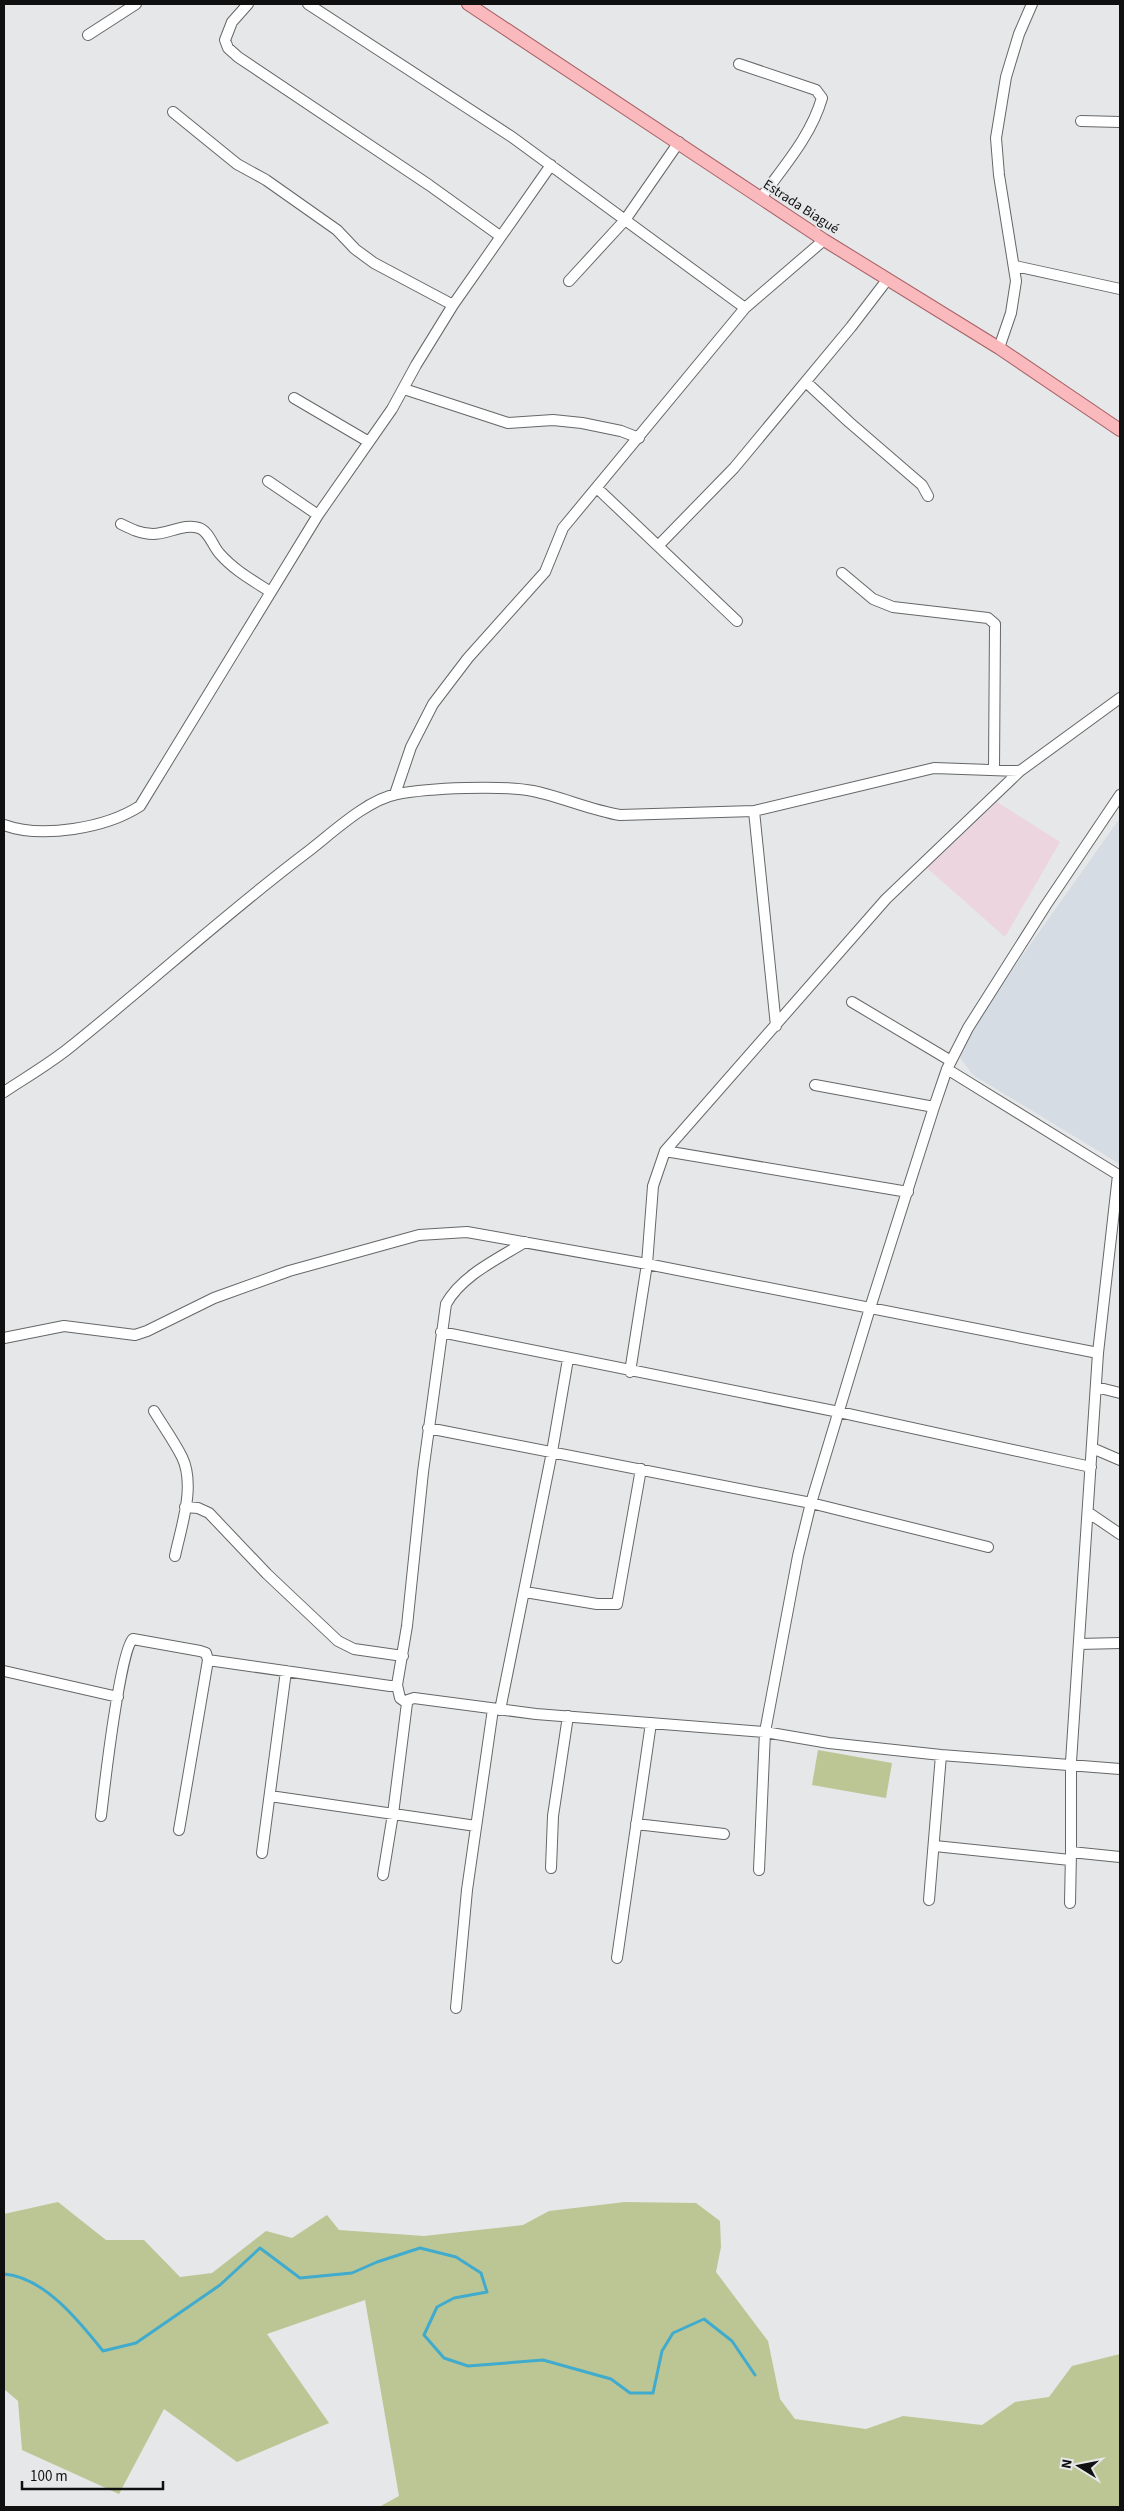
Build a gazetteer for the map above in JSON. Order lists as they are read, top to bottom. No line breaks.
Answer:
{"streets":{"main road":["Estrada Biagué"]},"scale_bar":"100 m","north":"left"}
